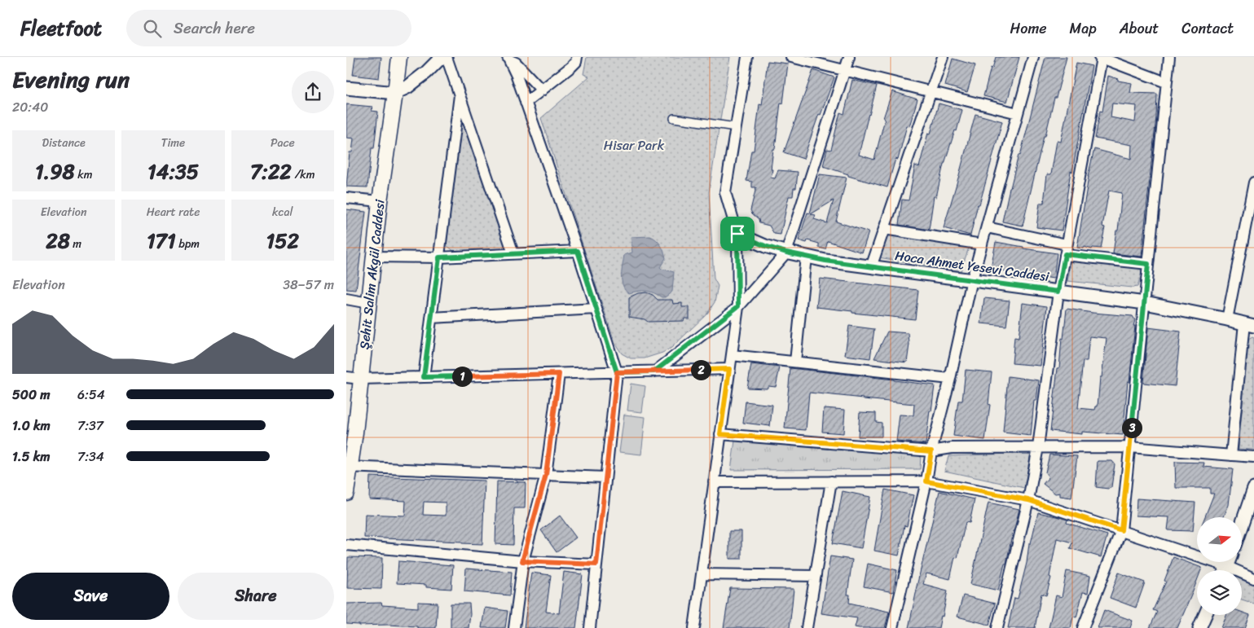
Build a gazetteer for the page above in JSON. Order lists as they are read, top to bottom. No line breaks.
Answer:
{"streets":{"main road":["Şehit Salim Akgül Caddesi"],"street":["Hoca Ahmet Yesevi Caddesi"]},"parks":["Hisar Park"],"north":"right","page":{"header":"Fleetfoot","search":"Search here","nav":["Home","Map","About","Contact"],"heading":["Evening run","20:40"],"stats":[["Distance","1.98 km"],["Time","14:35"],["Pace","7:22 /km"],["Elevation","28 m"],["Heart rate","171 bpm"],["kcal","152"]],"chart":["Elevation","38–57 m"],"pins":["2","1","3"],"list":[{"name":"500 m","note":"6:54"},{"name":"1.0 km","note":"7:37"},{"name":"1.5 km","note":"7:34"}],"buttons":["Save","Share"]}}
